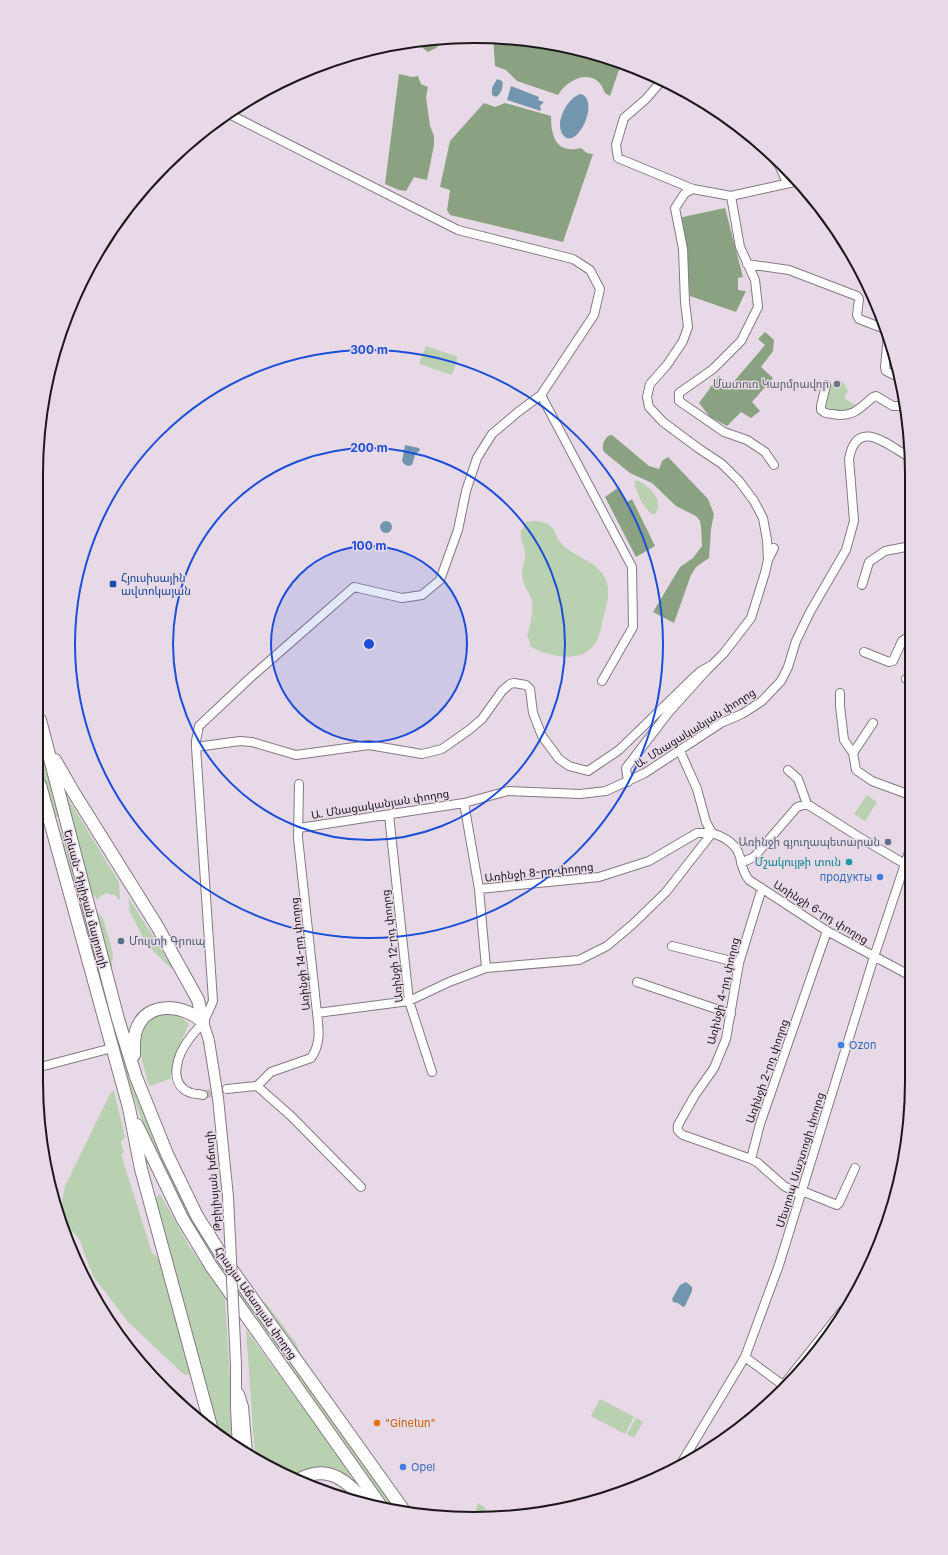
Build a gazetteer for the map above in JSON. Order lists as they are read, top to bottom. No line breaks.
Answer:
{"streets":{"highway":["Երևան-Դիլիջան մայրուղի","Հրաչյա Աճառյան փողոց"],"main road":["Թբիլիսյան խճուղի"],"street":["Ա. Մնացականյան փողոց","Առինջի 8-րդ փողոց","Առինջի 6-րդ փողոց","Առինջի 12-րդ փողոց","Առինջի 14-րդ փողոց","Առինջի 4-րդ փողոց","Առինջի 2-րդ փողոց","Մեսրոպ Մաշտոցի փողոց"]},"crossings":[["Ա. Մնացականյան փողոց","Առինջի 12-րդ փողոց"],["Ա. Մնացականյան փողոց","Առինջի 14-րդ փողոց"],["Առինջի 8-րդ փողոց","Առինջի 6-րդ փողոց"],["Երևան-Դիլիջան մայրուղի","Հրաչյա Աճառյան փողոց"],["Առինջի 6-րդ փողոց","Առինջի 4-րդ փողոց"],["Առինջի 6-րդ փողոց","Առինջի 2-րդ փողոց"],["Առինջի 6-րդ փողոց","Մեսրոպ Մաշտոցի փողոց"],["Առինջի 4-րդ փողոց","Առինջի 2-րդ փողոց"]],"places":{"other":["Մատուռ Կարմրավոր","Առինջի գյուղապետարան","Մշակույթի տուն","продукты","Մուլտի Գրուպ","Ozon","\"Ginetun\"","Opel"],"transit":["Հյուսիսային ավտոկայան"]},"rings":["300 m","200 m","100 m"]}
